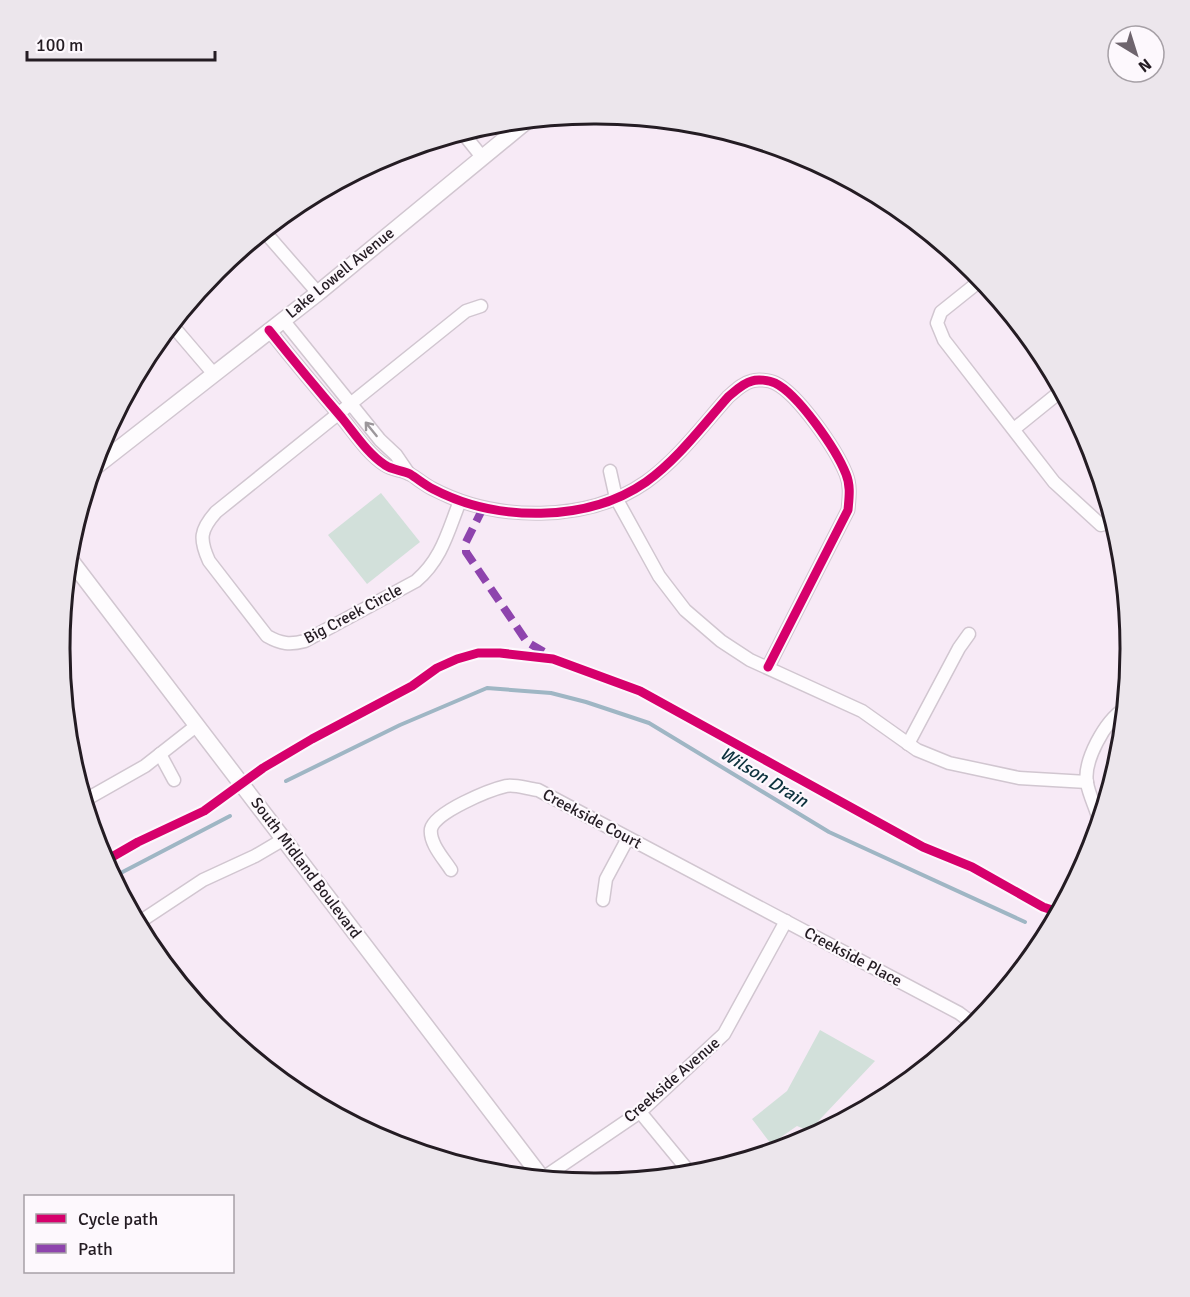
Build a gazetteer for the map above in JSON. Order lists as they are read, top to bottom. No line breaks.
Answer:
{"streets":{"main road":["Lake Lowell Avenue","South Midland Boulevard"],"street":["Big Creek Circle","Creekside Court","Creekside Place","Creekside Avenue"]},"crossings":[["Creekside Court","Creekside Place"],["Creekside Place","Creekside Avenue"]],"water":["Wilson Drain"],"legend":["Cycle path","Path"],"scale_bar":"100 m","north":"bottom right"}
